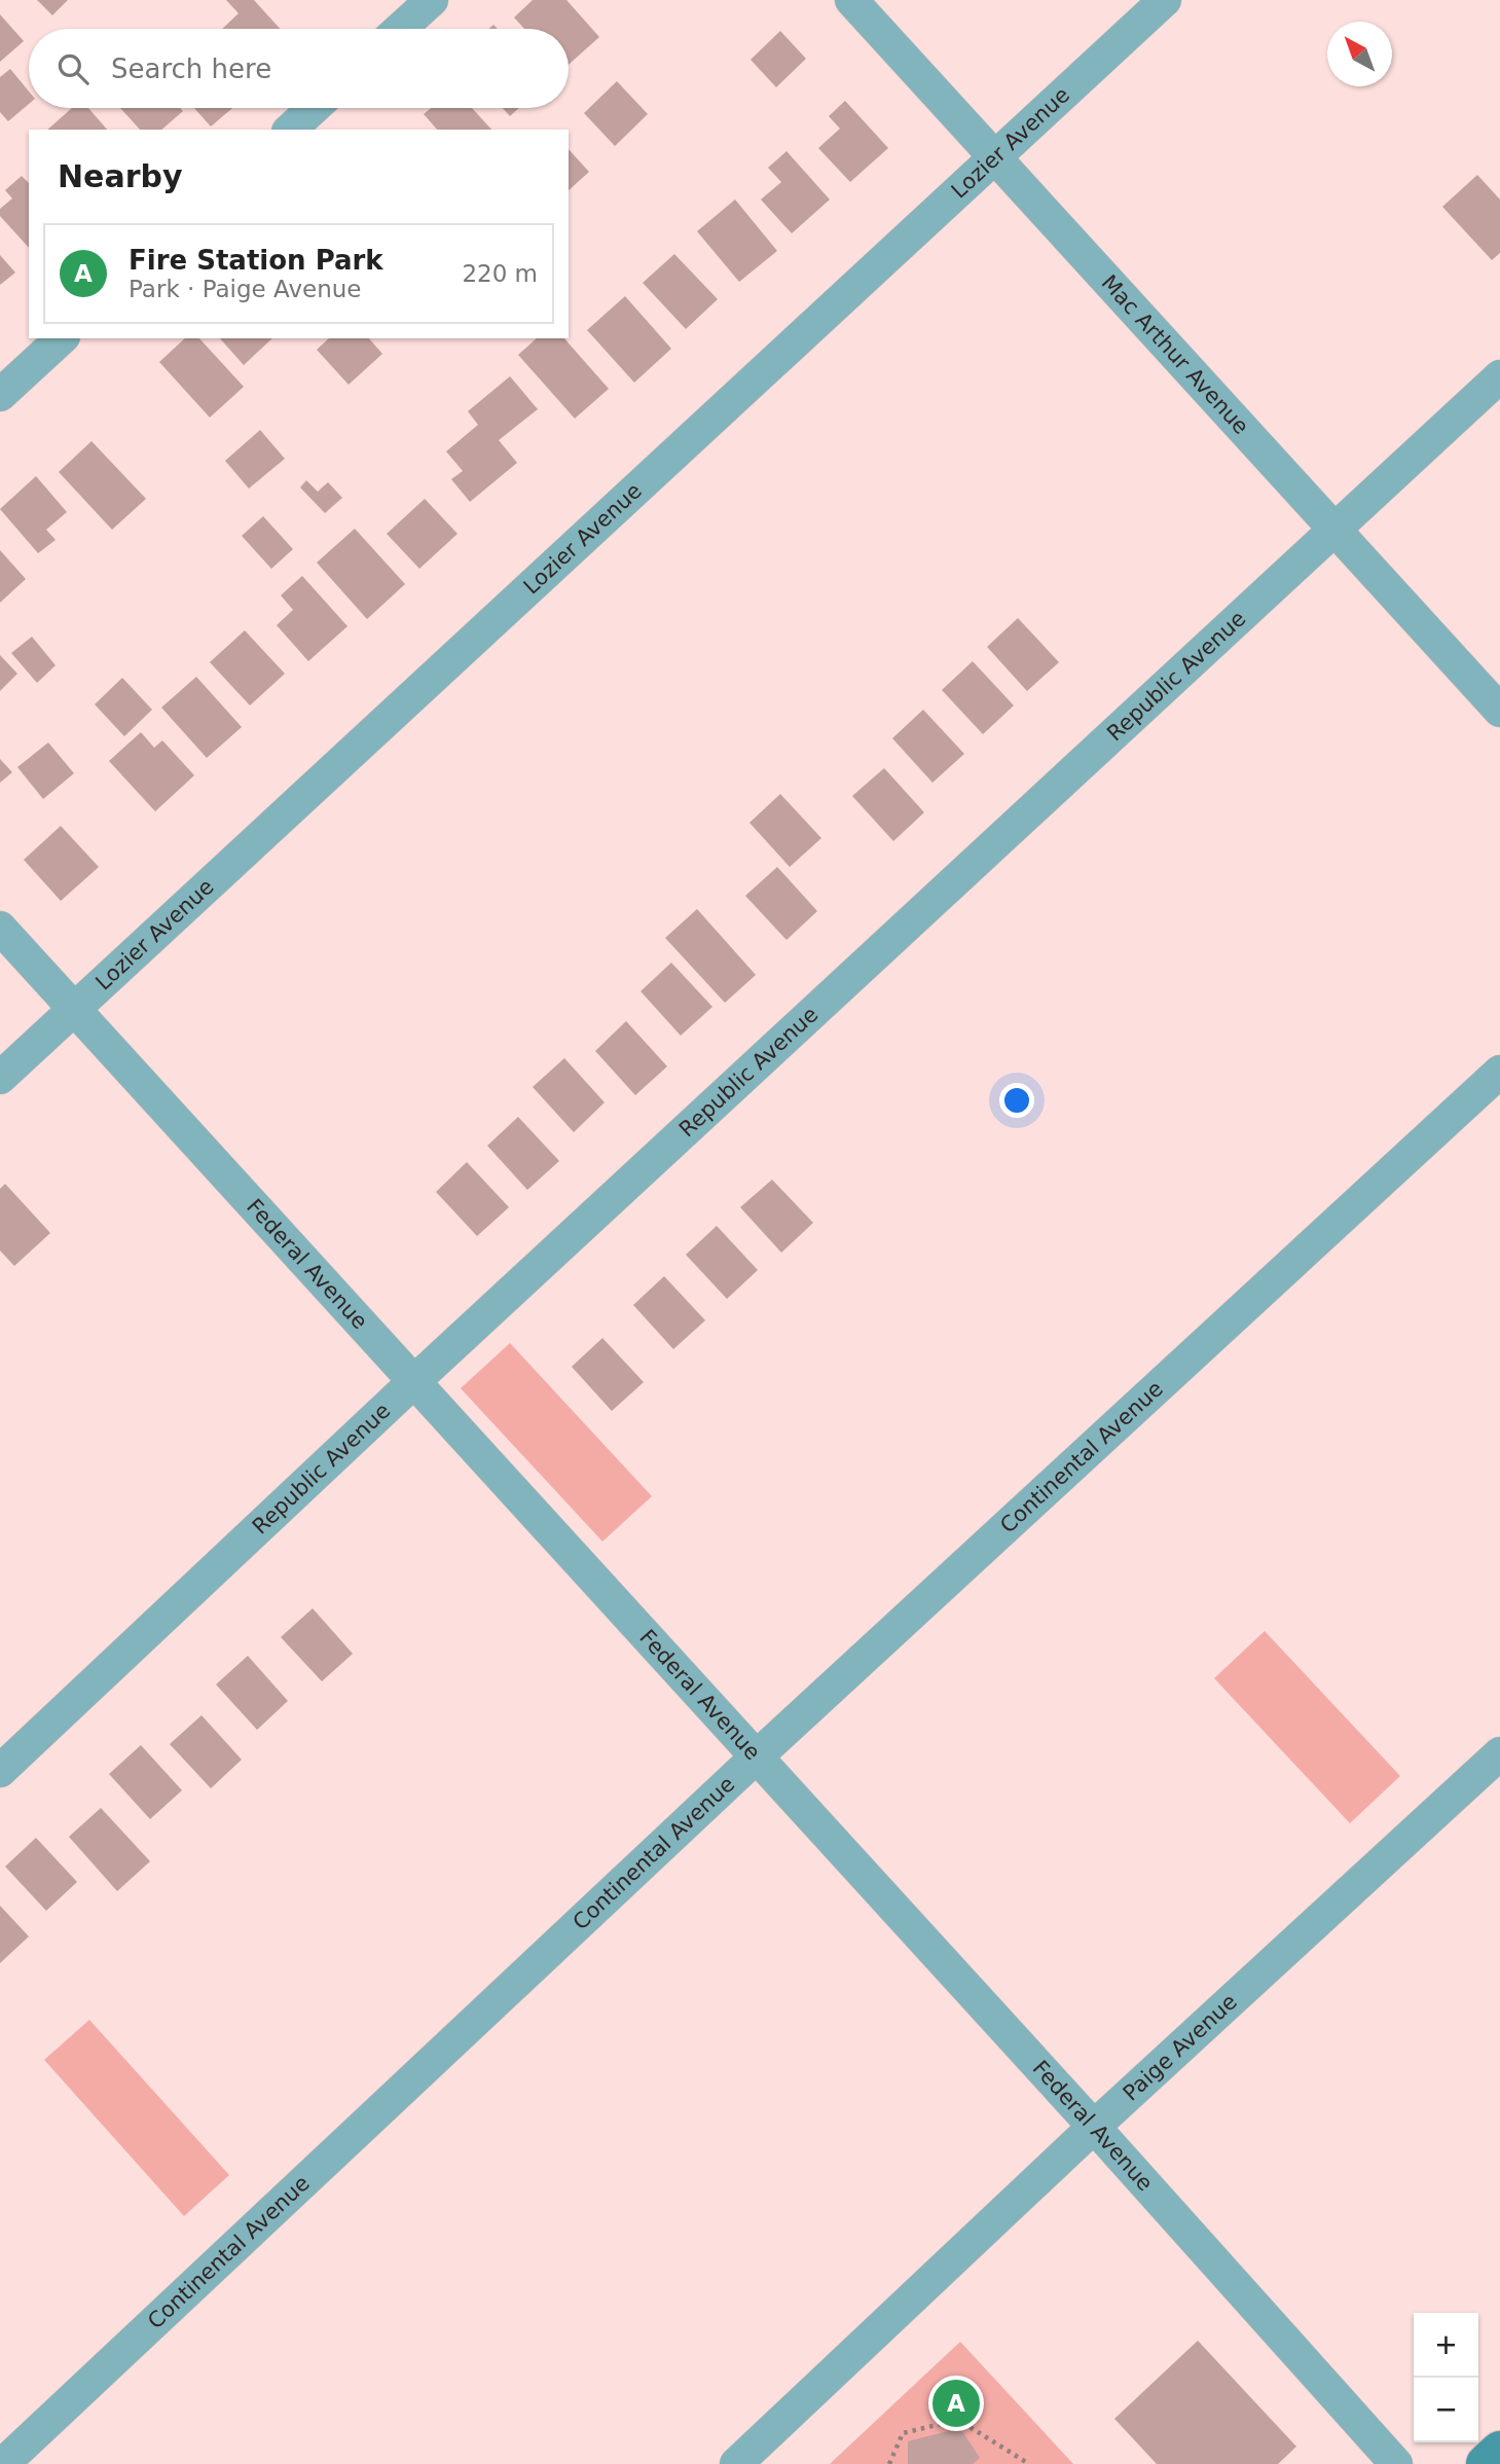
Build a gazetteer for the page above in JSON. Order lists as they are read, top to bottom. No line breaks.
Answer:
{"streets":{"street":["Lozier Avenue","Mac Arthur Avenue","Republic Avenue","Federal Avenue","Continental Avenue","Paige Avenue"]},"crossings":[["Lozier Avenue","Mac Arthur Avenue"],["Lozier Avenue","Federal Avenue"],["Mac Arthur Avenue","Republic Avenue"],["Republic Avenue","Federal Avenue"],["Federal Avenue","Continental Avenue"],["Federal Avenue","Paige Avenue"]],"north":"top left","page":{"search":"Search here","heading":"Nearby","list":[{"mark":"A","name":"Fire Station Park","note":"Park · Paige Avenue","value":"220 m"}],"map_buttons":["+","−"],"pins":"A"}}
